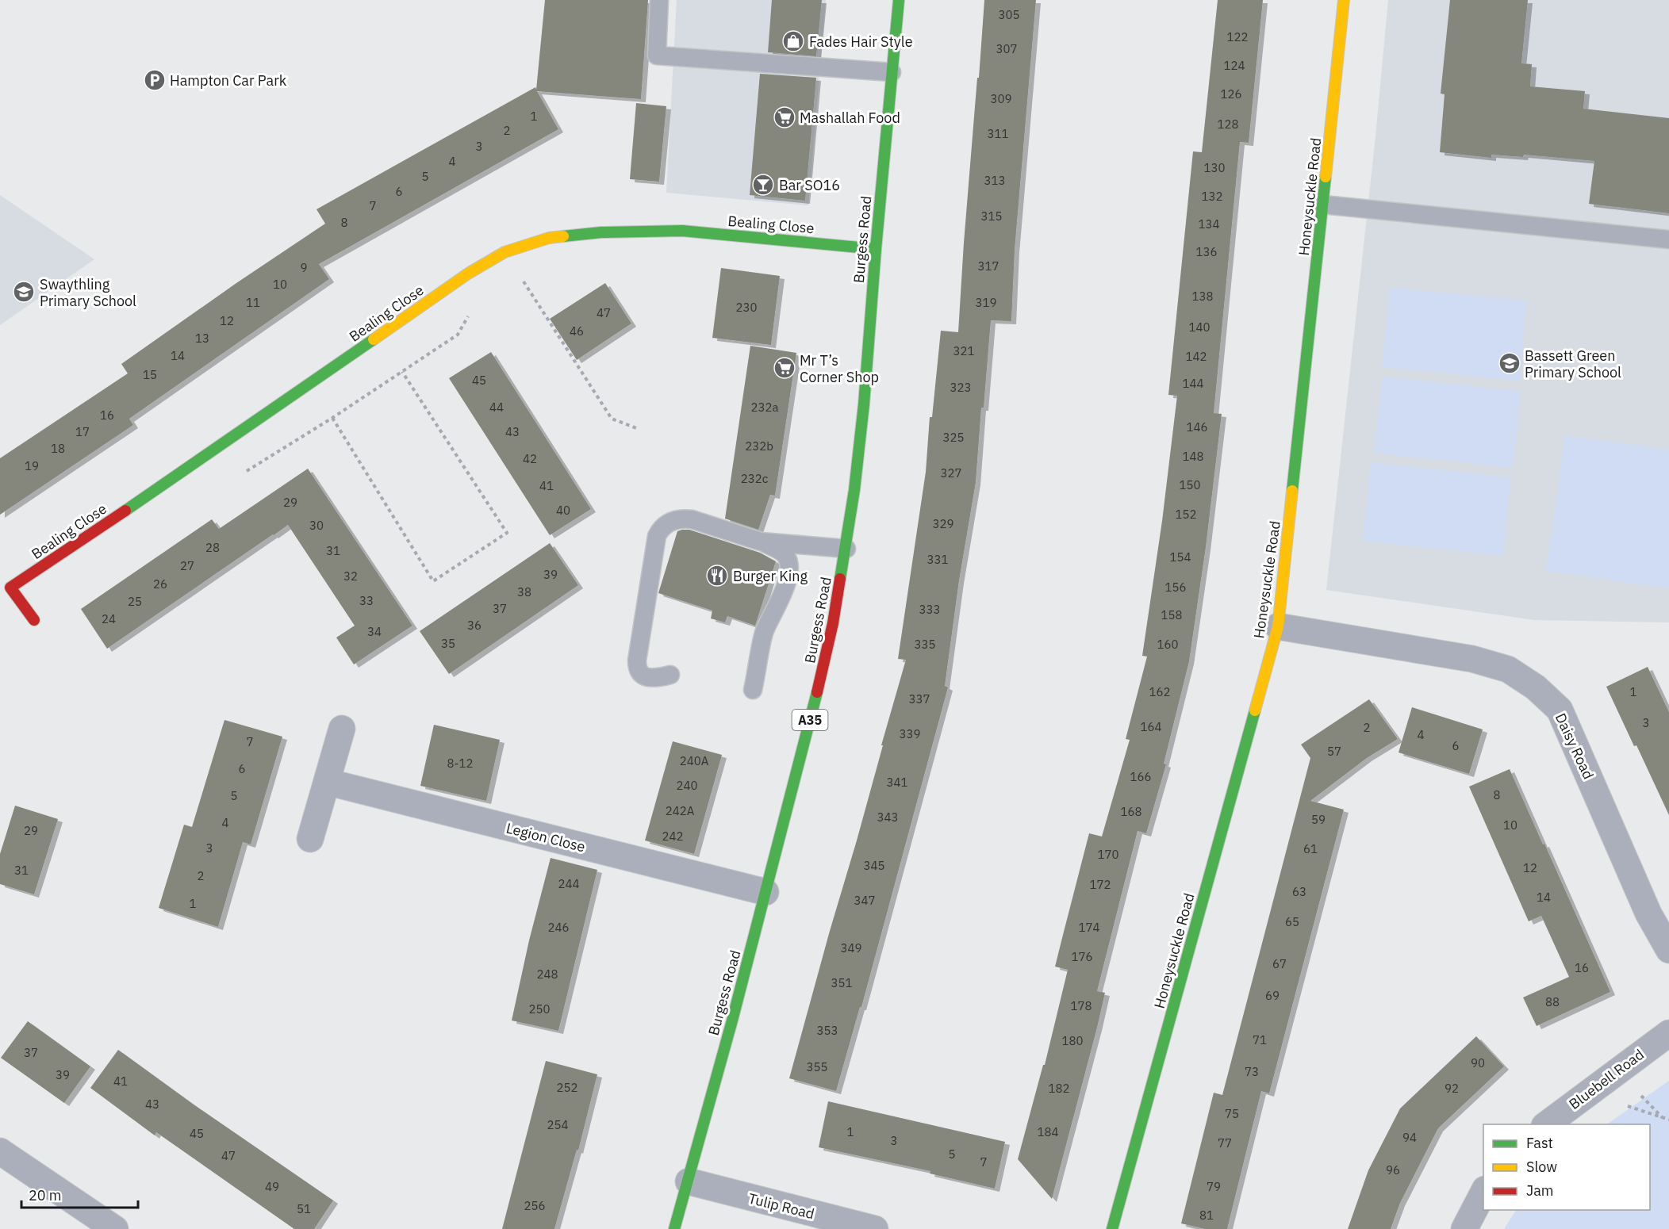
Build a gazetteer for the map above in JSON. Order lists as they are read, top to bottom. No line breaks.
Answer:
{"streets":{"street":["Honeysuckle Road","Bealing Close","Burgess Road","A35","Daisy Road","Legion Close","Bluebell Road","Tulip Road"]},"crossings":[["Honeysuckle Road","Daisy Road"],["Bealing Close","Burgess Road"],["Burgess Road","Legion Close"],["Burgess Road","Tulip Road"]],"places":{"shop":["Fades Hair Style"],"parking":["Hampton Car Park"],"supermarket":["Mashallah Food","Mr T’s Corner Shop"],"bar":["Bar SO16"],"school or university":["Swaythling Primary School","Bassett Green Primary School"],"restaurant":["Burger King"]},"house_numbers":["305","122","307","124","126","309","1","128","2","311","3","4","130","5","313","6","132","7","315","8","134","136","317","9","10","138","11","319","230","47","12","140","46","13","321","14","142","15","45","144","323","44","232a","16","146","17","43","325","232b","18","148","42","19","327","232c","150","41","29","40","152","329","30","28","31","154","331","27","39","32","26","156","38","33","25","37","333","158","24","36","34","35","335","160","162","1","337","3","164","2","339","4","7","6","57","240A","8-12","6","166","341","240","8","5","242A","168","343","59","4","10","29","242","3","61","170","345","12","31","2","244","172","63","14","347","1","65","246","174","349","176","67","16","248","351","69","88","178","250","353","71","180","37","90","355","73","39","41","252","182","92","43","75","254","1","184","45","94","3","77","5","47","7","96","49","79","256","51","81"],"legend":["Fast","Slow","Jam"],"scale_bar":"20 m"}
